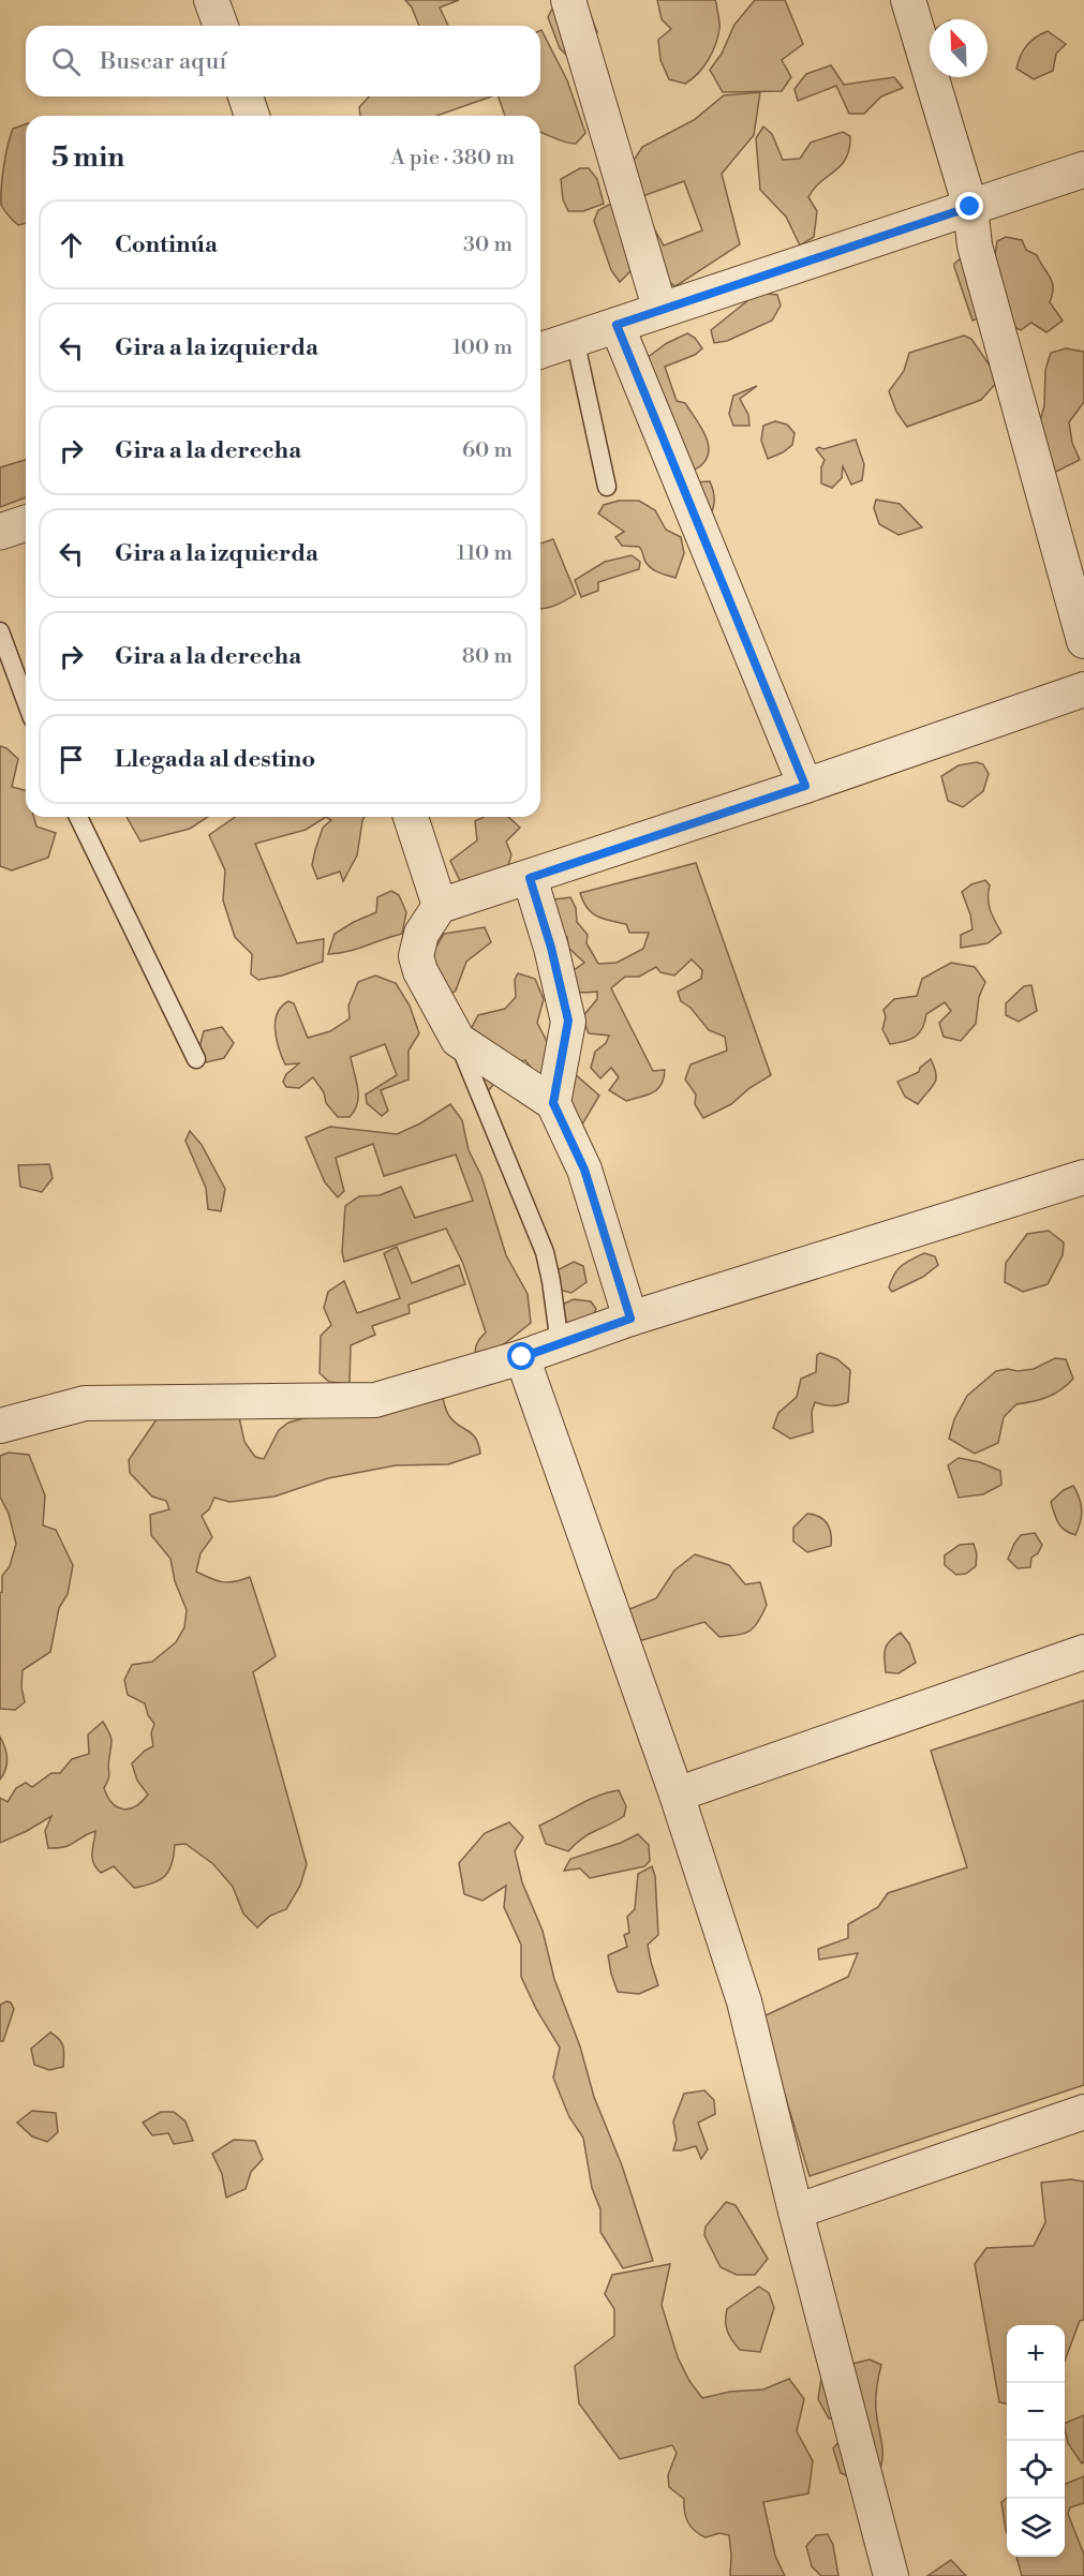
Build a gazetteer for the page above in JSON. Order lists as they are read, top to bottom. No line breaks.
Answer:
{"north":"top left","page":{"search":"Buscar aquí","heading":["5 min","A pie · 380 m"],"list":[["Continúa","30 m"],["Gira a la izquierda","100 m"],["Gira a la derecha","60 m"],["Gira a la izquierda","110 m"],["Gira a la derecha","80 m"],"Llegada al destino"],"map_buttons":["+","−"]}}
